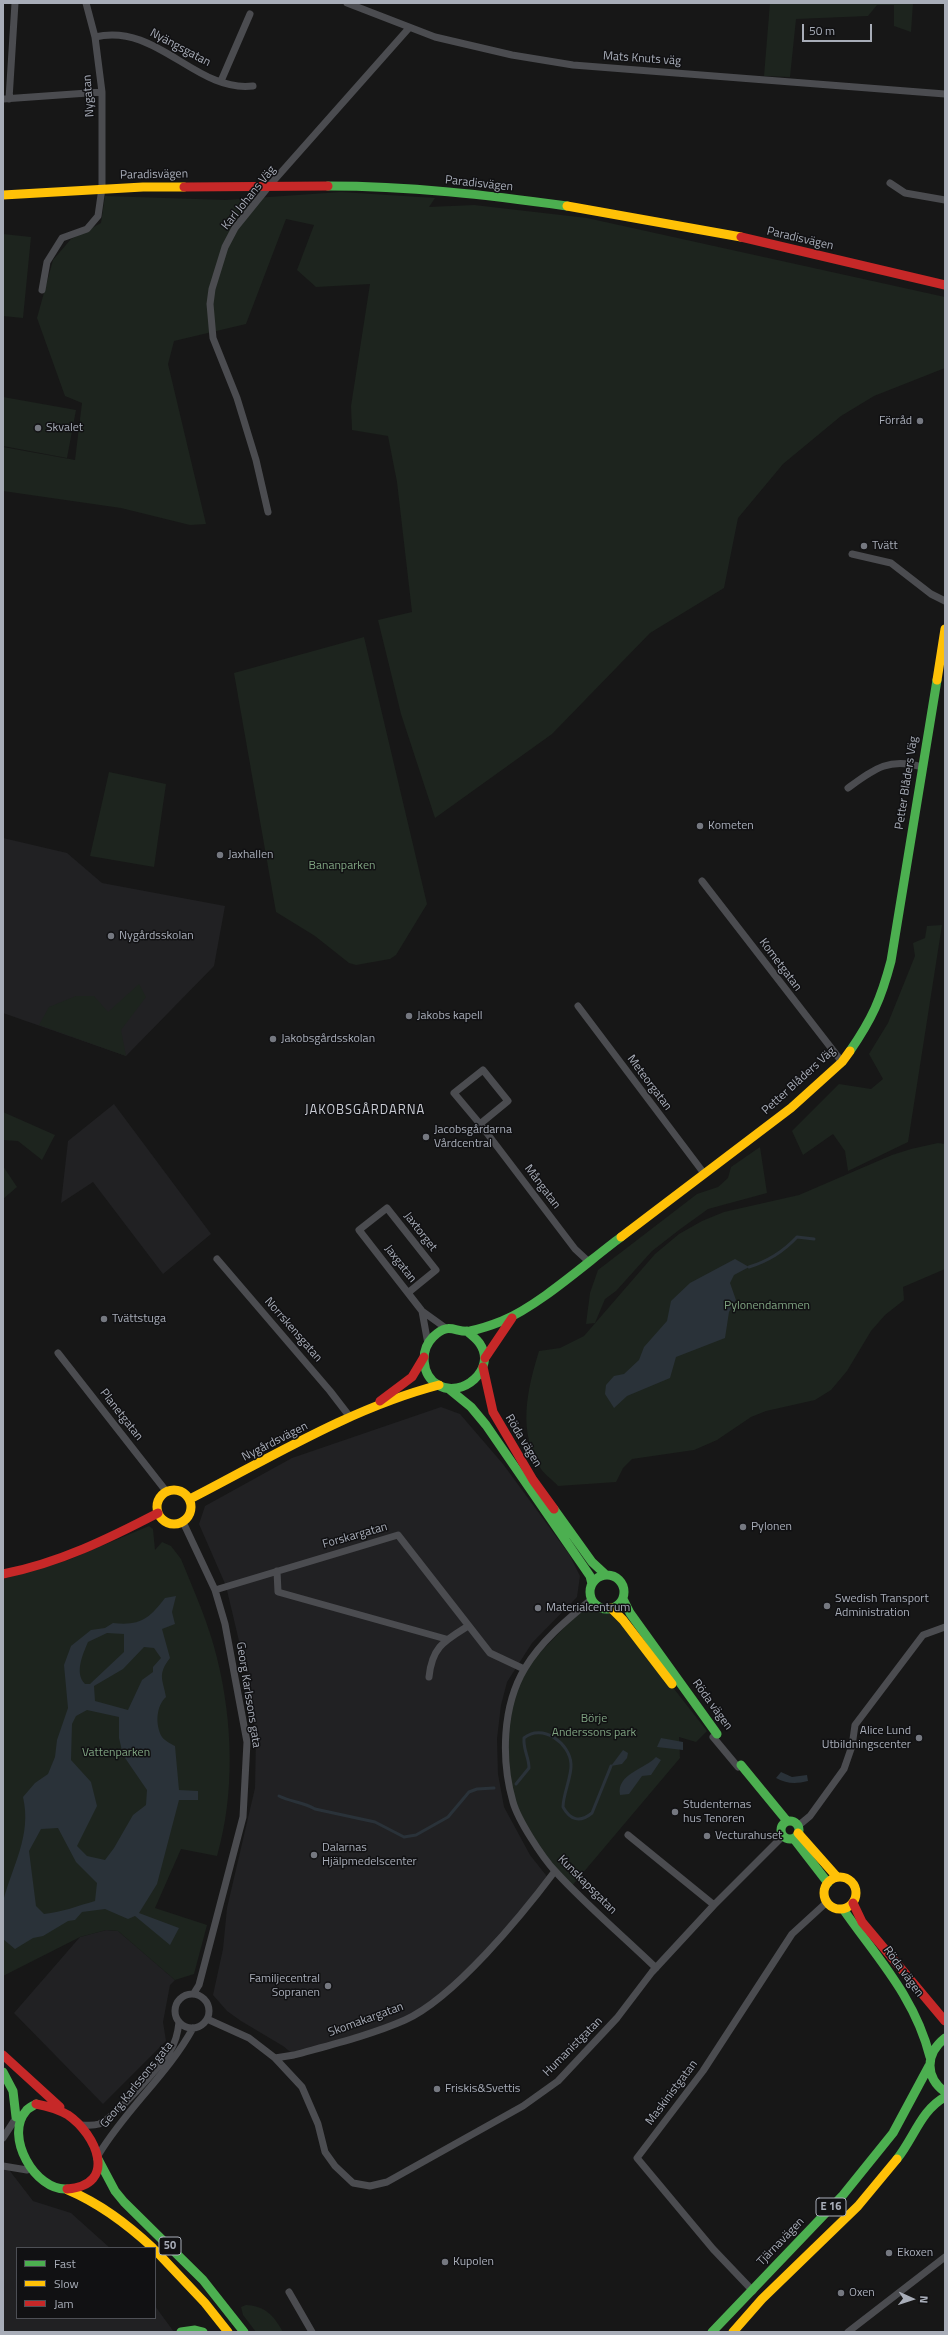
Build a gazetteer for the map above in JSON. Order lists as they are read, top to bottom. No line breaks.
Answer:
{"streets":{"main road":["Paradisvägen","Petter Blåders Väg","Röda vägen","Nygårdsvägen","E 16","Tjärnavägen","50"],"street":["Nyängsgatan","Mats Knuts väg","Nygatan","Karl Johans Väg","Kometgatan","Meteorgatan","Mångatan","Jaxtorget","Jaxgatan","Norrskensgatan","Planetgatan","Forskargatan","Georg Karlssons gata","Kunskapsgatan","Skomakargatan","Humanistgatan","Maskinistgatan"]},"crossings":[["Nyängsgatan","Nygatan"],["Mats Knuts väg","Karl Johans Väg"],["Nygatan","Paradisvägen"],["Paradisvägen","Karl Johans Väg"],["Petter Blåders Väg","Kometgatan"],["Petter Blåders Väg","Meteorgatan"],["Petter Blåders Väg","Mångatan"],["Petter Blåders Väg","Jaxgatan"],["Petter Blåders Väg","Röda vägen"],["Petter Blåders Väg","Nygårdsvägen"],["Jaxtorget","Jaxgatan"],["Jaxgatan","Röda vägen"],["Jaxgatan","Nygårdsvägen"],["Norrskensgatan","Nygårdsvägen"],["Planetgatan","Nygårdsvägen"],["Planetgatan","Georg Karlssons gata"],["Röda vägen","Nygårdsvägen"],["Röda vägen","Kunskapsgatan"],["Röda vägen","Humanistgatan"],["Röda vägen","Maskinistgatan"],["Röda vägen","Tjärnavägen"],["Nygårdsvägen","Georg Karlssons gata"],["Forskargatan","Georg Karlssons gata"],["Forskargatan","Kunskapsgatan"],["Georg Karlssons gata","50"],["Kunskapsgatan","Skomakargatan"],["Kunskapsgatan","Humanistgatan"],["Skomakargatan","Humanistgatan"],["Maskinistgatan","Tjärnavägen"]],"districts":["JAKOBSGÅRDARNA"],"parks":["Bananparken","Pylonendammen","Börje Anderssons park","Vattenparken"],"places":["Förråd","Skvalet","Tvätt","Kometen","Jaxhallen","Nygårdsskolan","Jakobs kapell","Jakobsgårdsskolan","Jacobsgårdarna Vårdcentral","Tvättstuga","Pylonen","Swedish Transport Administration","Materialcentrum","Alice Lund Utbildningscenter","Studenternas hus Tenoren","Vecturahuset","Dalarnas Hjälpmedelscenter","Familjecentral Sopranen","Friskis&Svettis","Ekoxen","Kupolen","Oxen"],"legend":["Fast","Slow","Jam"],"scale_bar":"50 m","north":"right"}
